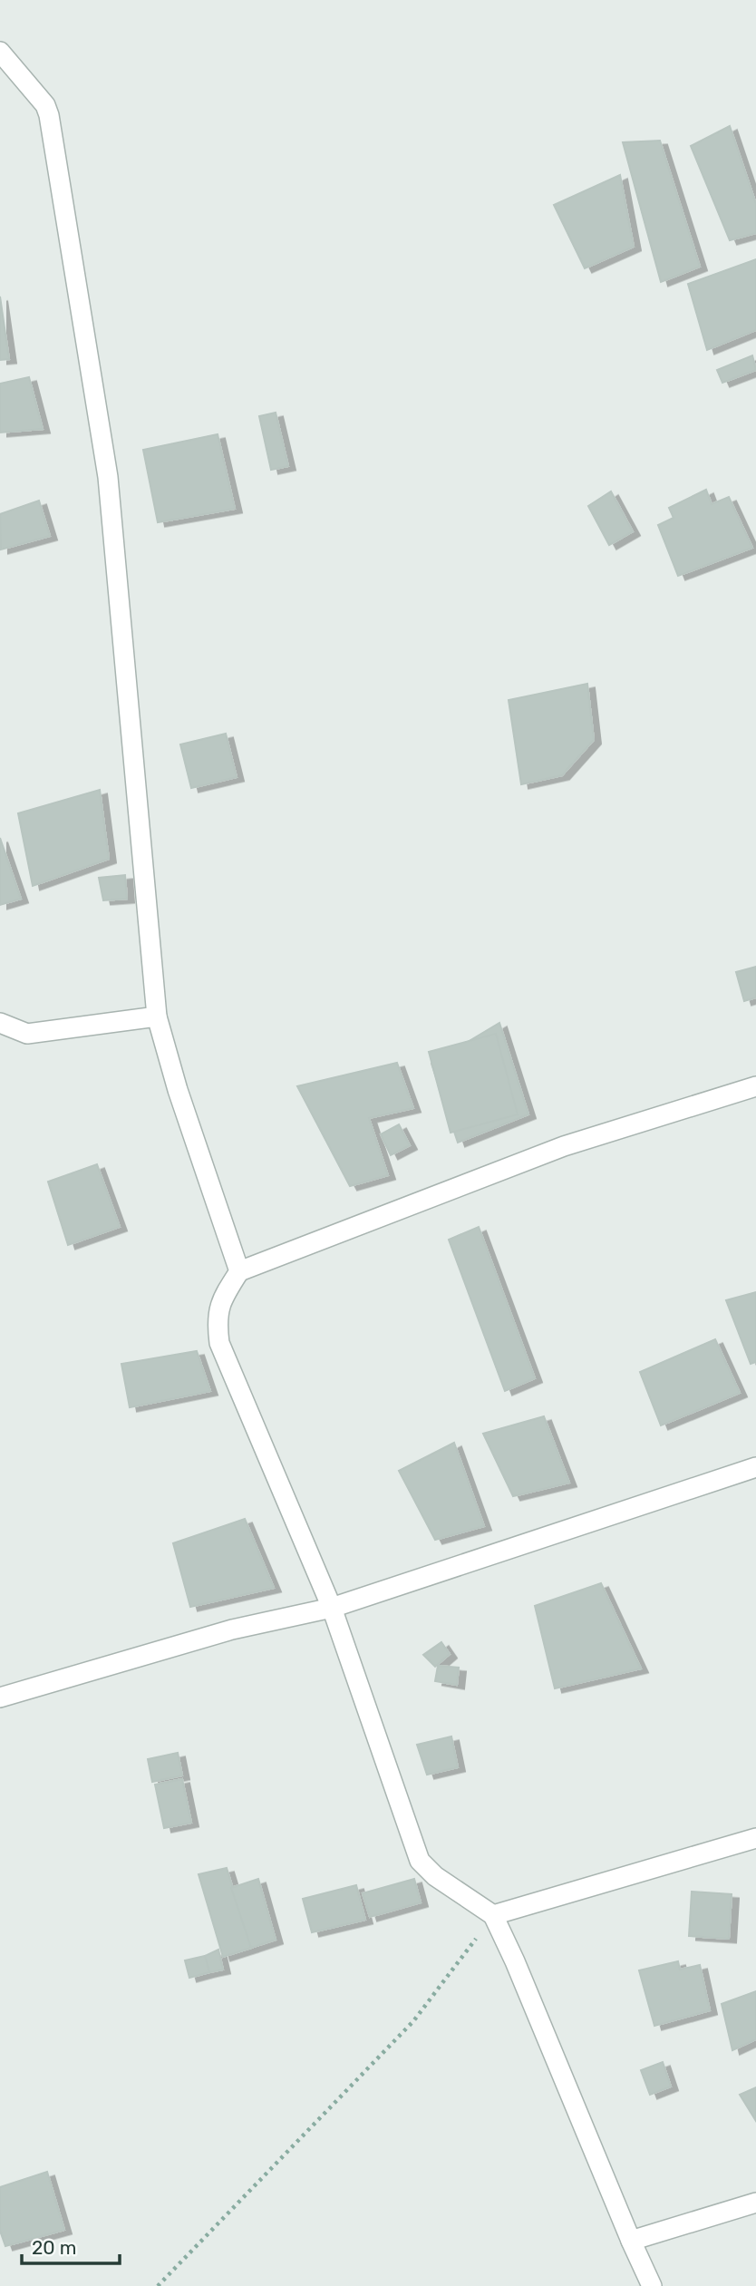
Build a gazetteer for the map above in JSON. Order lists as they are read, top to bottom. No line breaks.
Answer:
{"scale_bar":"20 m"}
